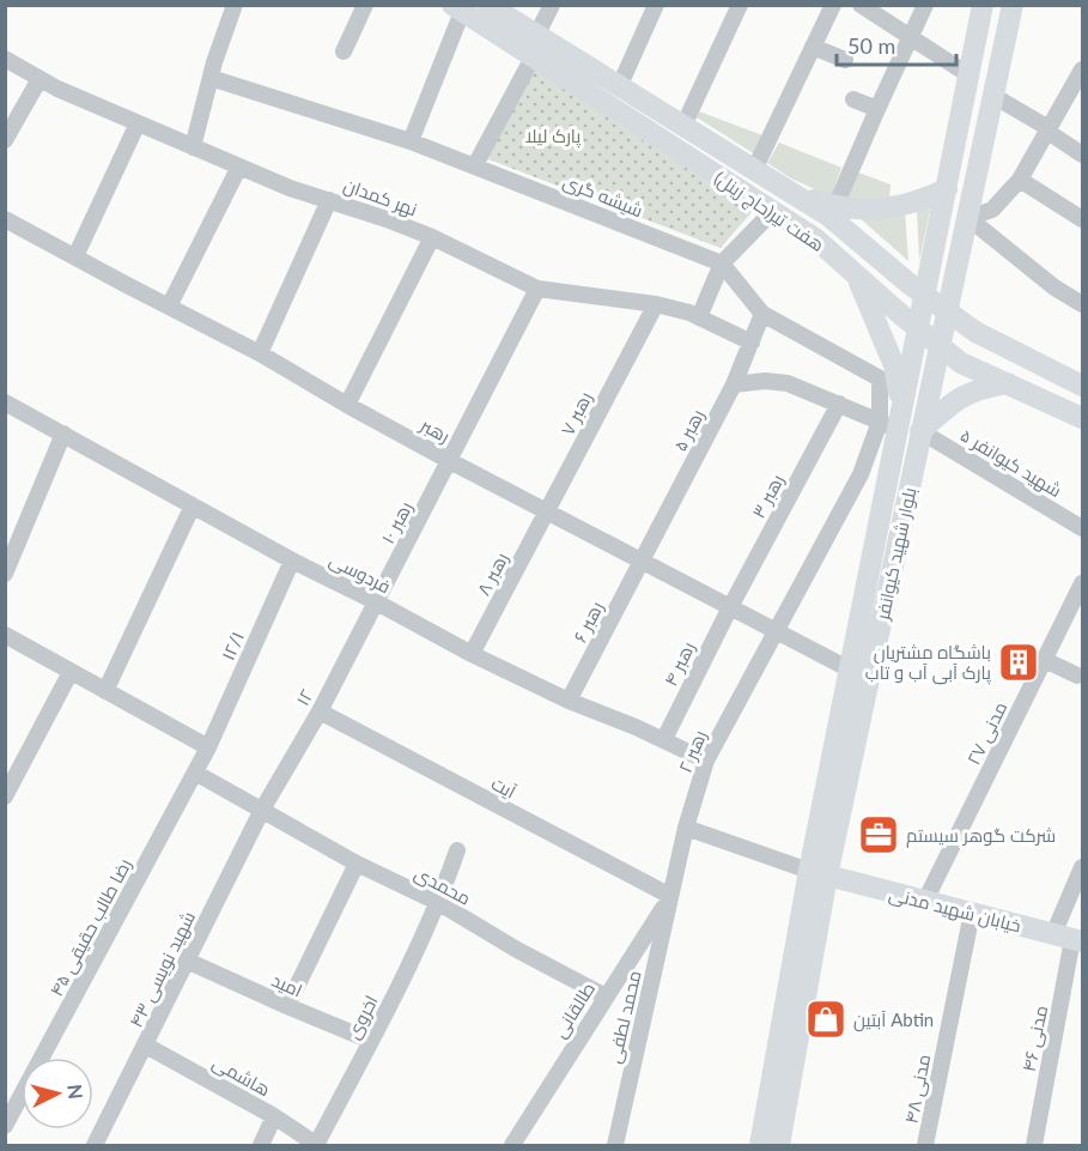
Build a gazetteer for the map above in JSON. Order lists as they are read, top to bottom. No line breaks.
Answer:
{"streets":{"main road":["هفت تیر(حاج زینل)","بلوار شهید کیوانفر","خیابان شهید مدنی"],"street":["شیشه گری","نهر کمدان","رهبر ۷","رهبر","رهبر ۵","شهید کیوانفر ۵","رهبر ۳","رهبر ۱۰","فردوسی","رهبر ۸","رهبر ۶","۱۲/۱","رهبر ۴","۱۲","مدنی ۲۷","رهبر ۲","آیت","محمدی","۴۵ رضا طالب حقیقی","۴۳ شهید نویسی","امید","طالقانی","اخروی","محمد لطفی","مدنی ۴۶","هاشمی","مدنی ۴۸"]},"crossings":[["شیشه گری","رهبر ۵"],["شیشه گری","رهبر ۲"],["نهر کمدان","رهبر ۷"],["نهر کمدان","رهبر ۵"],["نهر کمدان","رهبر ۱۰"],["هفت تیر(حاج زینل)","بلوار شهید کیوانفر"],["رهبر ۷","رهبر"],["رهبر ۷","رهبر ۸"],["رهبر","رهبر ۵"],["رهبر","رهبر ۳"],["رهبر","رهبر ۱۰"],["رهبر","بلوار شهید کیوانفر"],["رهبر","رهبر ۸"],["رهبر","رهبر ۶"],["رهبر","رهبر ۴"],["رهبر","رهبر ۲"],["رهبر ۵","رهبر ۶"],["رهبر ۵","رهبر ۲"],["شهید کیوانفر ۵","بلوار شهید کیوانفر"],["رهبر ۳","رهبر ۴"],["رهبر ۱۰","فردوسی"],["رهبر ۱۰","۱۲"],["بلوار شهید کیوانفر","رهبر ۲"],["بلوار شهید کیوانفر","خیابان شهید مدنی"],["فردوسی","رهبر ۸"],["فردوسی","رهبر ۶"],["فردوسی","۱۲/۱"],["فردوسی","رهبر ۴"],["فردوسی","۱۲"],["فردوسی","رهبر ۲"],["۱۲/۱","۴۵ رضا طالب حقیقی"],["۱۲","آیت"],["۱۲","محمدی"],["۱۲","۴۳ شهید نویسی"],["مدنی ۲۷","خیابان شهید مدنی"],["رهبر ۲","آیت"],["رهبر ۲","طالقانی"],["رهبر ۲","محمد لطفی"],["آیت","طالقانی"],["آیت","محمد لطفی"],["محمدی","۴۵ رضا طالب حقیقی"],["محمدی","۴۳ شهید نویسی"],["محمدی","طالقانی"],["محمدی","اخروی"],["خیابان شهید مدنی","مدنی ۴۶"],["خیابان شهید مدنی","مدنی ۴۸"],["۴۳ شهید نویسی","امید"],["۴۳ شهید نویسی","هاشمی"],["امید","اخروی"],["طالقانی","محمد لطفی"],["اخروی","هاشمی"]],"parks":["پارک لیلا"],"places":{"building":["باشگاه مشتریان پارک آبی آب و تاب"],"office":["شرکت گوهر سیستم"],"shop":["آبتین Abtin"]},"scale_bar":"50 m","north":"right"}
